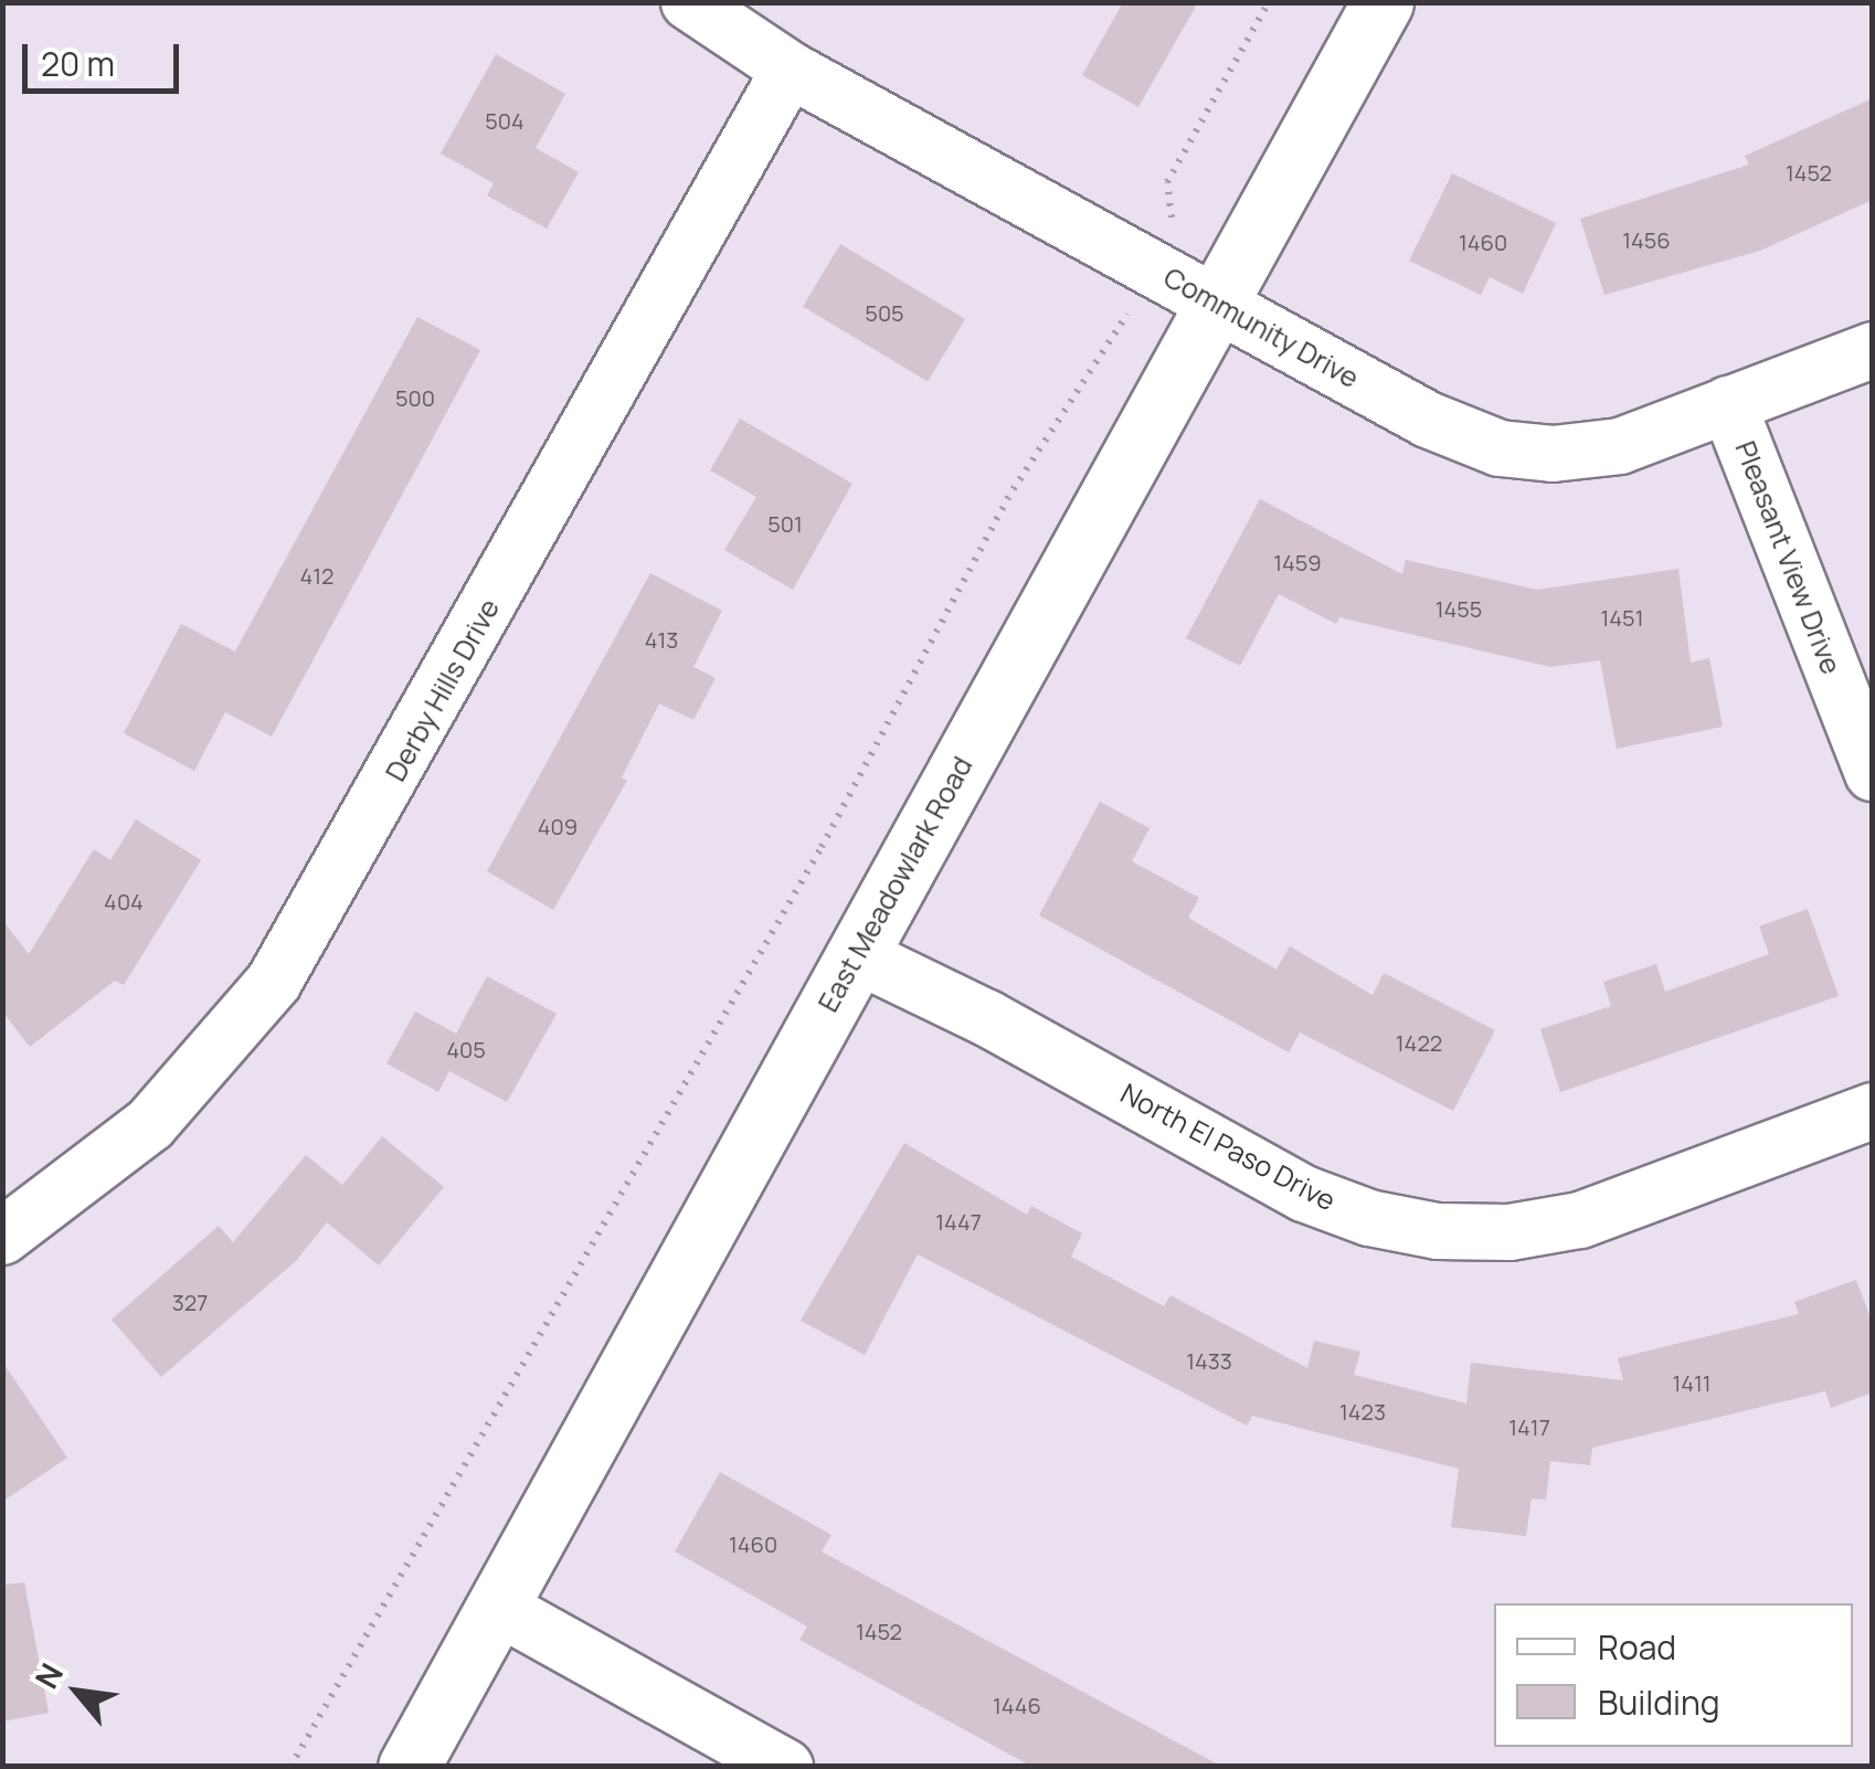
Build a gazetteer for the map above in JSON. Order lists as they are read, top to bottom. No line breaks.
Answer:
{"streets":{"main road":["East Meadowlark Road"],"street":["Community Drive","Pleasant View Drive","Derby Hills Drive","North El Paso Drive"]},"crossings":[["Community Drive","Pleasant View Drive"],["Community Drive","Derby Hills Drive"],["Community Drive","East Meadowlark Road"],["East Meadowlark Road","North El Paso Drive"]],"house_numbers":["504","1452","1456","1460","505","500","501","1459","412","1455","1451","413","409","404","1422","405","1447","327","1433","1411","1423","1417","1460","1452","1446"],"legend":["Road","Building"],"scale_bar":"20 m","north":"top left"}
